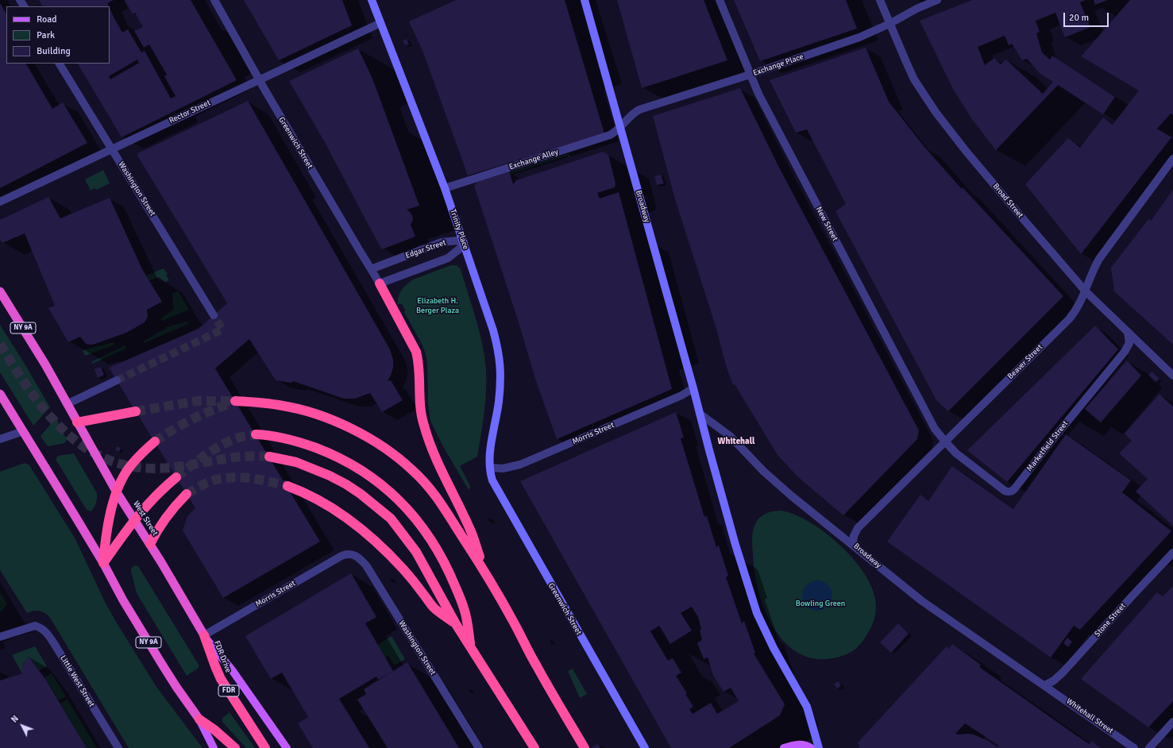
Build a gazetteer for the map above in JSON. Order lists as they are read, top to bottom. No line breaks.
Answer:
{"streets":{"highway":["NY 9A","West Street","FDR Drive","FDR"],"main road":["Greenwich Street","Broadway","Trinity Place"],"street":["Exchange Place","Rector Street","Exchange Alley","Washington Street","Broad Street","New Street","Edgar Street","Beaver Street","Morris Street","Marketfield Street","Stone Street","Little West Street","Whitehall Street"]},"crossings":[["Exchange Place","Exchange Alley"],["Exchange Place","Broad Street"],["Exchange Place","Broadway"],["Exchange Place","New Street"],["Rector Street","Greenwich Street"],["Rector Street","Washington Street"],["Rector Street","Trinity Place"],["Greenwich Street","Trinity Place"],["Greenwich Street","Edgar Street"],["Greenwich Street","Morris Street"],["Exchange Alley","Broadway"],["Exchange Alley","Trinity Place"],["Washington Street","Morris Street"],["Broad Street","Beaver Street"],["Broad Street","Marketfield Street"],["Broadway","Beaver Street"],["Broadway","Morris Street"],["Broadway","Stone Street"],["Broadway","Whitehall Street"],["New Street","Beaver Street"],["New Street","Marketfield Street"],["Trinity Place","Edgar Street"],["Trinity Place","Morris Street"],["Beaver Street","Marketfield Street"],["Morris Street","West Street"],["Morris Street","FDR Drive"],["West Street","FDR Drive"],["Stone Street","Whitehall Street"]],"districts":["Whitehall"],"parks":["Elizabeth H. Berger Plaza","Bowling Green"],"legend":["Road","Park","Building"],"scale_bar":"20 m","north":"top left"}
